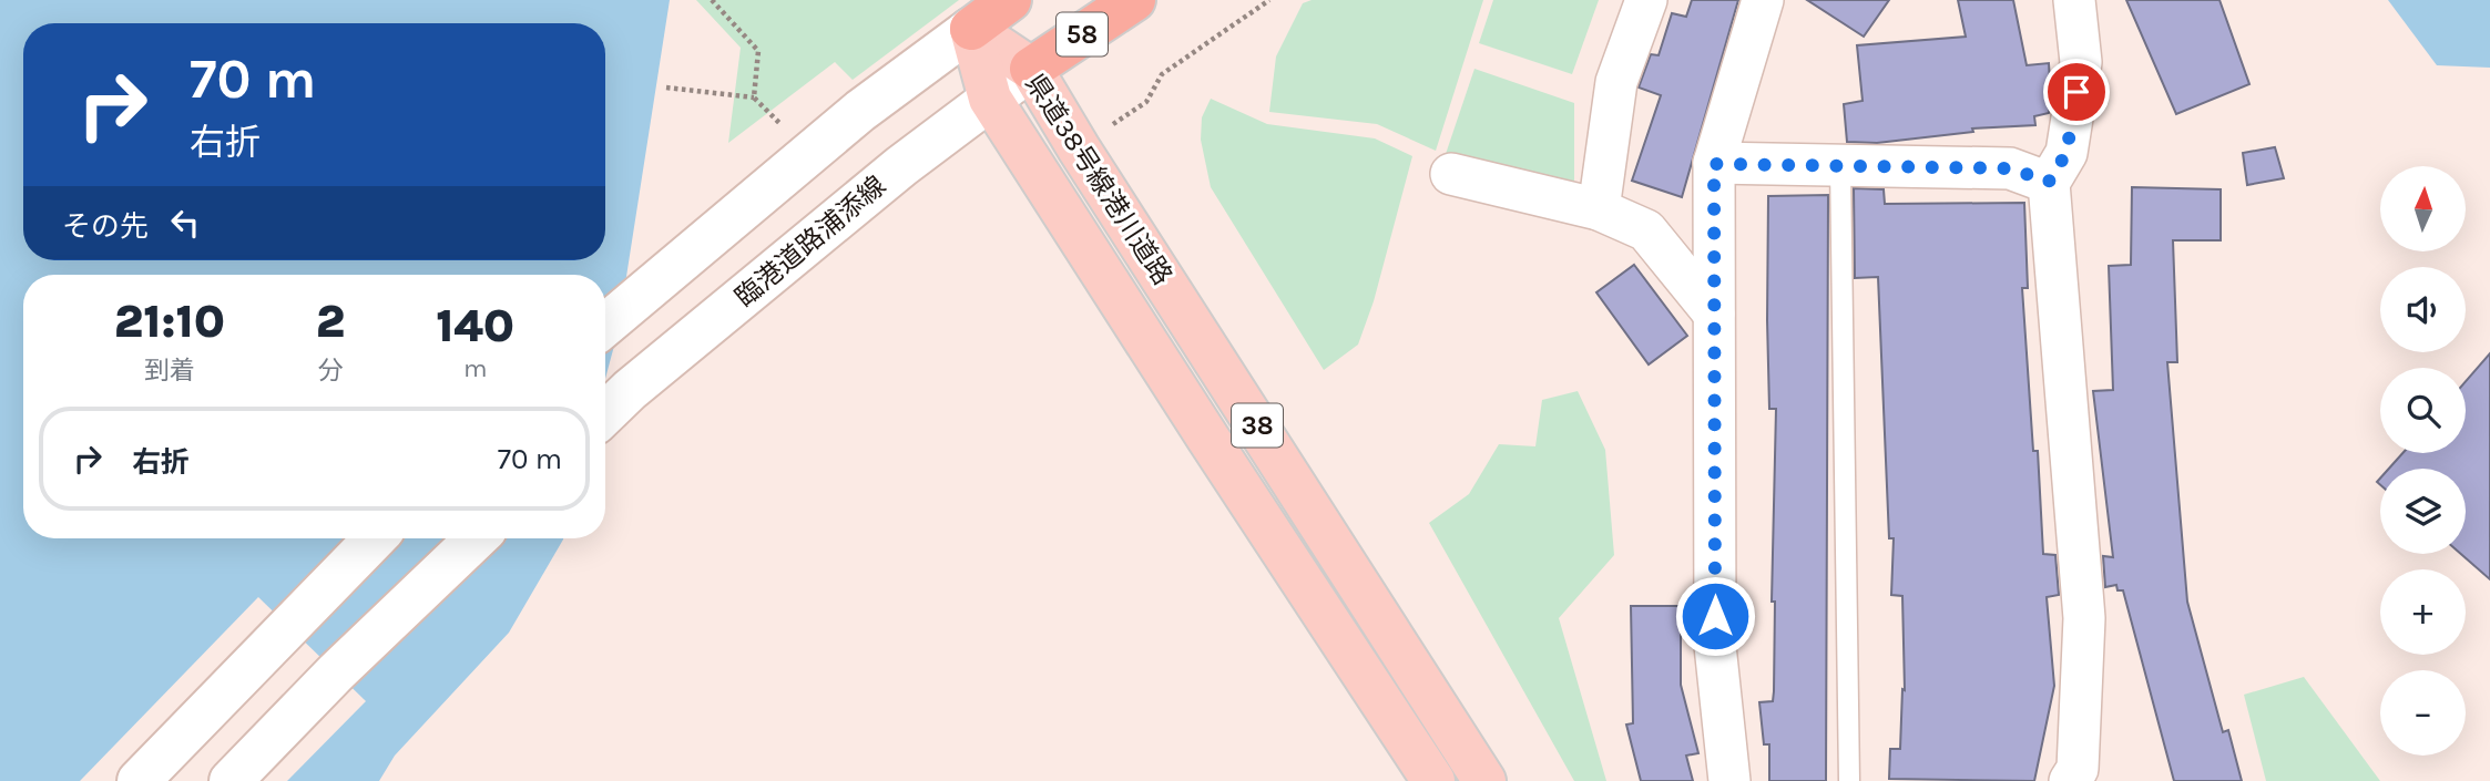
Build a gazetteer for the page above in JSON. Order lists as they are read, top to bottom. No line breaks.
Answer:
{"streets":{"highway":["58"],"main road":["県道38号線港川道路","38"],"street":["臨港道路浦添線"]},"crossings":[["58","県道38号線港川道路"],["58","臨港道路浦添線"],["県道38号線港川道路","臨港道路浦添線"]],"north":"top","page":{"turn":["70 m","右折"],"map_buttons":["+","−"],"then":"その先","eta":["21:10","到着","2","分","140","m"],"list":[{"name":"右折","value":"70 m"}]}}
